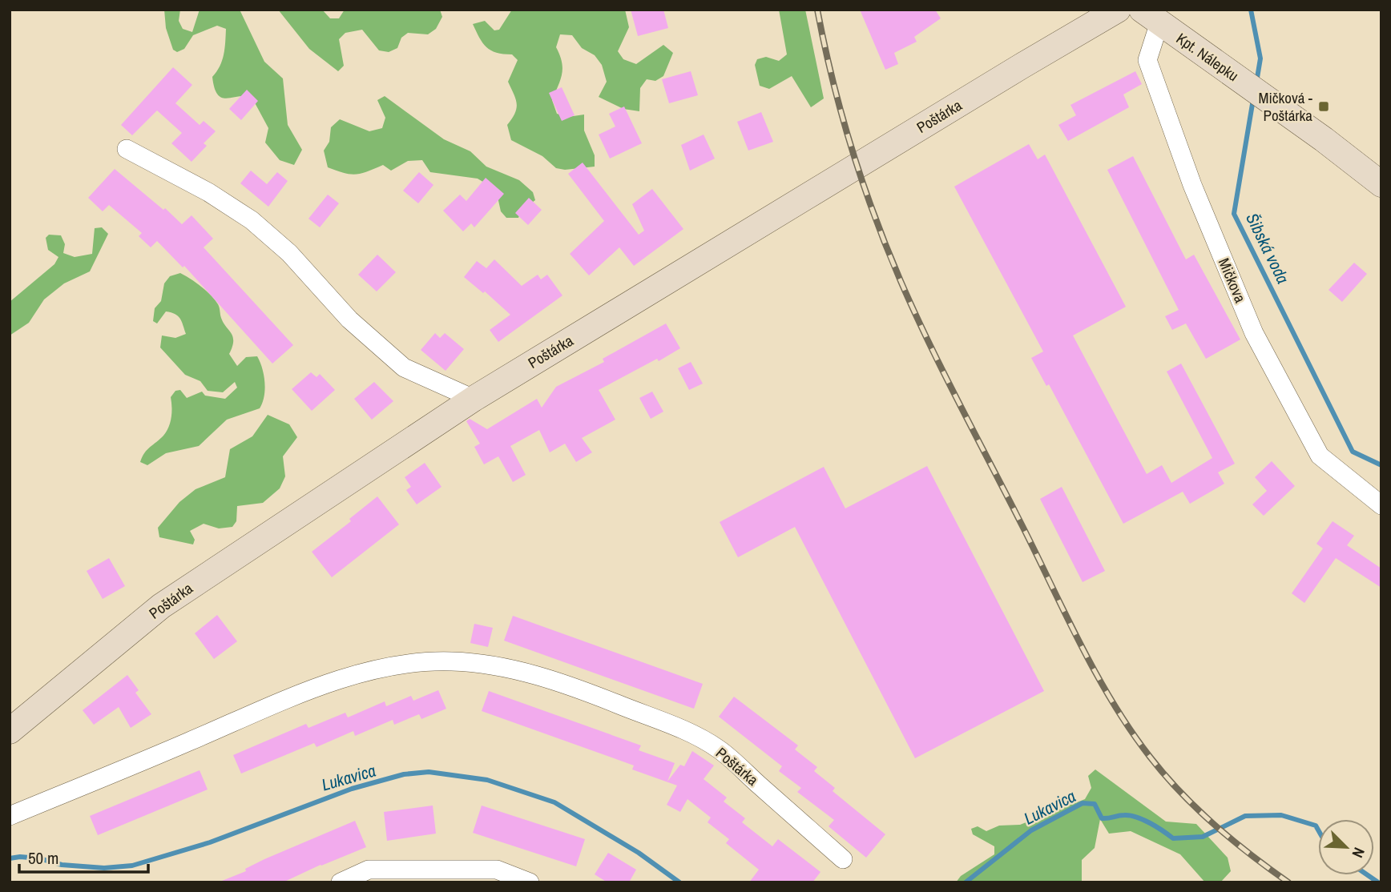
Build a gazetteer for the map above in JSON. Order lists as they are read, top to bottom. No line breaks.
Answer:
{"streets":{"street":["Kpt. Nálepku","Poštárka","Mičkova"]},"crossings":[["Kpt. Nálepku","Mičkova"]],"water":["Šibská voda","Lukavica"],"places":{"transit":["Mičková - Poštárka"]},"scale_bar":"50 m","north":"bottom right"}
